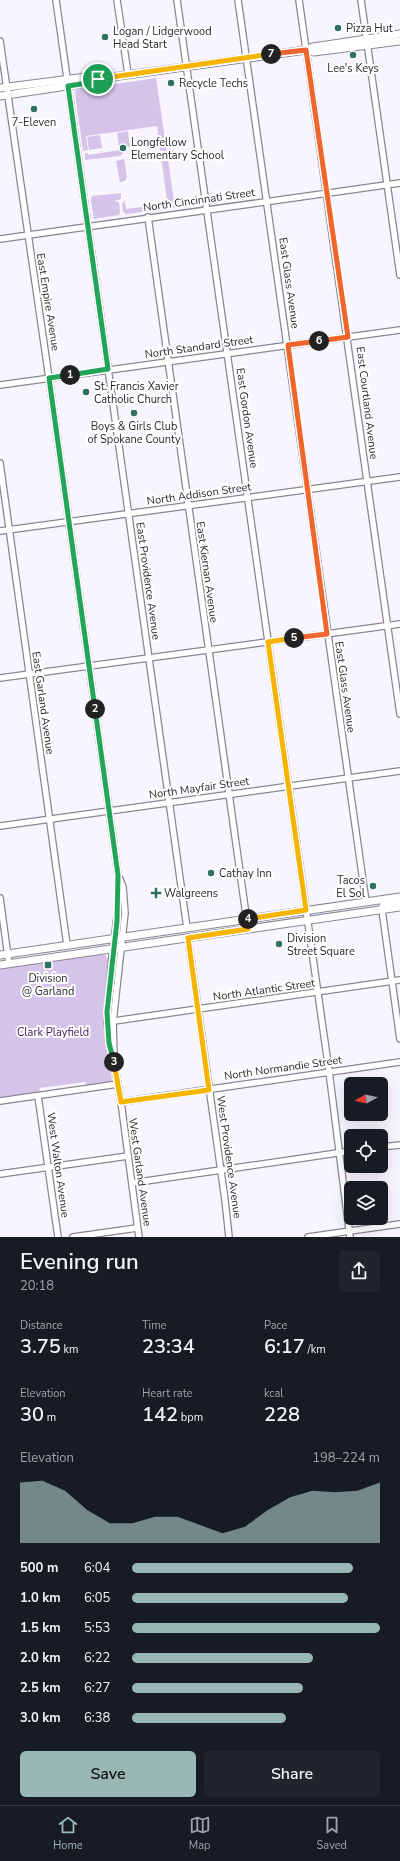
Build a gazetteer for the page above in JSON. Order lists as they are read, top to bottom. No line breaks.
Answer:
{"streets":{"street":["North Cincinnati Street","East Glass Avenue","East Empire Avenue","North Standard Street","East Courtland Avenue","East Gordon Avenue","North Addison Street","East Kiernan Avenue","East Providence Avenue","East Garland Avenue","North Mayfair Street","North Atlantic Street","North Normandie Street","West Providence Avenue","West Walton Avenue","West Garland Avenue"]},"crossings":[["North Cincinnati Street","East Glass Avenue"],["North Cincinnati Street","East Empire Avenue"],["North Cincinnati Street","East Courtland Avenue"],["North Cincinnati Street","East Gordon Avenue"],["North Cincinnati Street","East Kiernan Avenue"],["North Cincinnati Street","East Providence Avenue"],["East Glass Avenue","North Standard Street"],["East Glass Avenue","North Addison Street"],["East Glass Avenue","North Mayfair Street"],["East Empire Avenue","North Standard Street"],["East Empire Avenue","North Addison Street"],["East Empire Avenue","North Mayfair Street"],["East Empire Avenue","West Garland Avenue"],["North Standard Street","East Courtland Avenue"],["North Standard Street","East Gordon Avenue"],["North Standard Street","East Kiernan Avenue"],["North Standard Street","East Providence Avenue"],["East Courtland Avenue","North Addison Street"],["East Gordon Avenue","North Addison Street"],["East Gordon Avenue","North Mayfair Street"],["East Gordon Avenue","North Atlantic Street"],["East Gordon Avenue","North Normandie Street"],["North Addison Street","East Kiernan Avenue"],["North Addison Street","East Providence Avenue"],["North Addison Street","East Garland Avenue"],["East Kiernan Avenue","North Mayfair Street"],["East Providence Avenue","North Mayfair Street"],["East Garland Avenue","North Mayfair Street"],["North Atlantic Street","West Providence Avenue"],["North Atlantic Street","West Garland Avenue"],["North Normandie Street","West Providence Avenue"],["North Normandie Street","West Garland Avenue"]],"parks":["Clark Playfield"],"places":{"other":["Pizza Hut","Logan / Lidgerwood Head Start","Lee's Keys","Recycle Techs","7-Eleven","Longfellow Elementary School","St. Francis Xavier Catholic Church","Boys & Girls Club of Spokane County","Cathay Inn","Tacos El Sol","Division Street Square"],"health":["Walgreens"],"transit":["Division @ Garland"]},"north":"left","page":{"pins":["7","6","1","5","2","4","3"],"heading":["Evening run","20:18"],"stats":[["Distance","3.75 km"],["Time","23:34"],["Pace","6:17 /km"],["Elevation","30 m"],["Heart rate","142 bpm"],["kcal","228"]],"chart":["Elevation","198–224 m"],"list":[{"name":"500 m","note":"6:04"},{"name":"1.0 km","note":"6:05"},{"name":"1.5 km","note":"5:53"},{"name":"2.0 km","note":"6:22"},{"name":"2.5 km","note":"6:27"},{"name":"3.0 km","note":"6:38"}],"buttons":["Save","Share"],"tabs":["Home","Map","Saved"]}}
